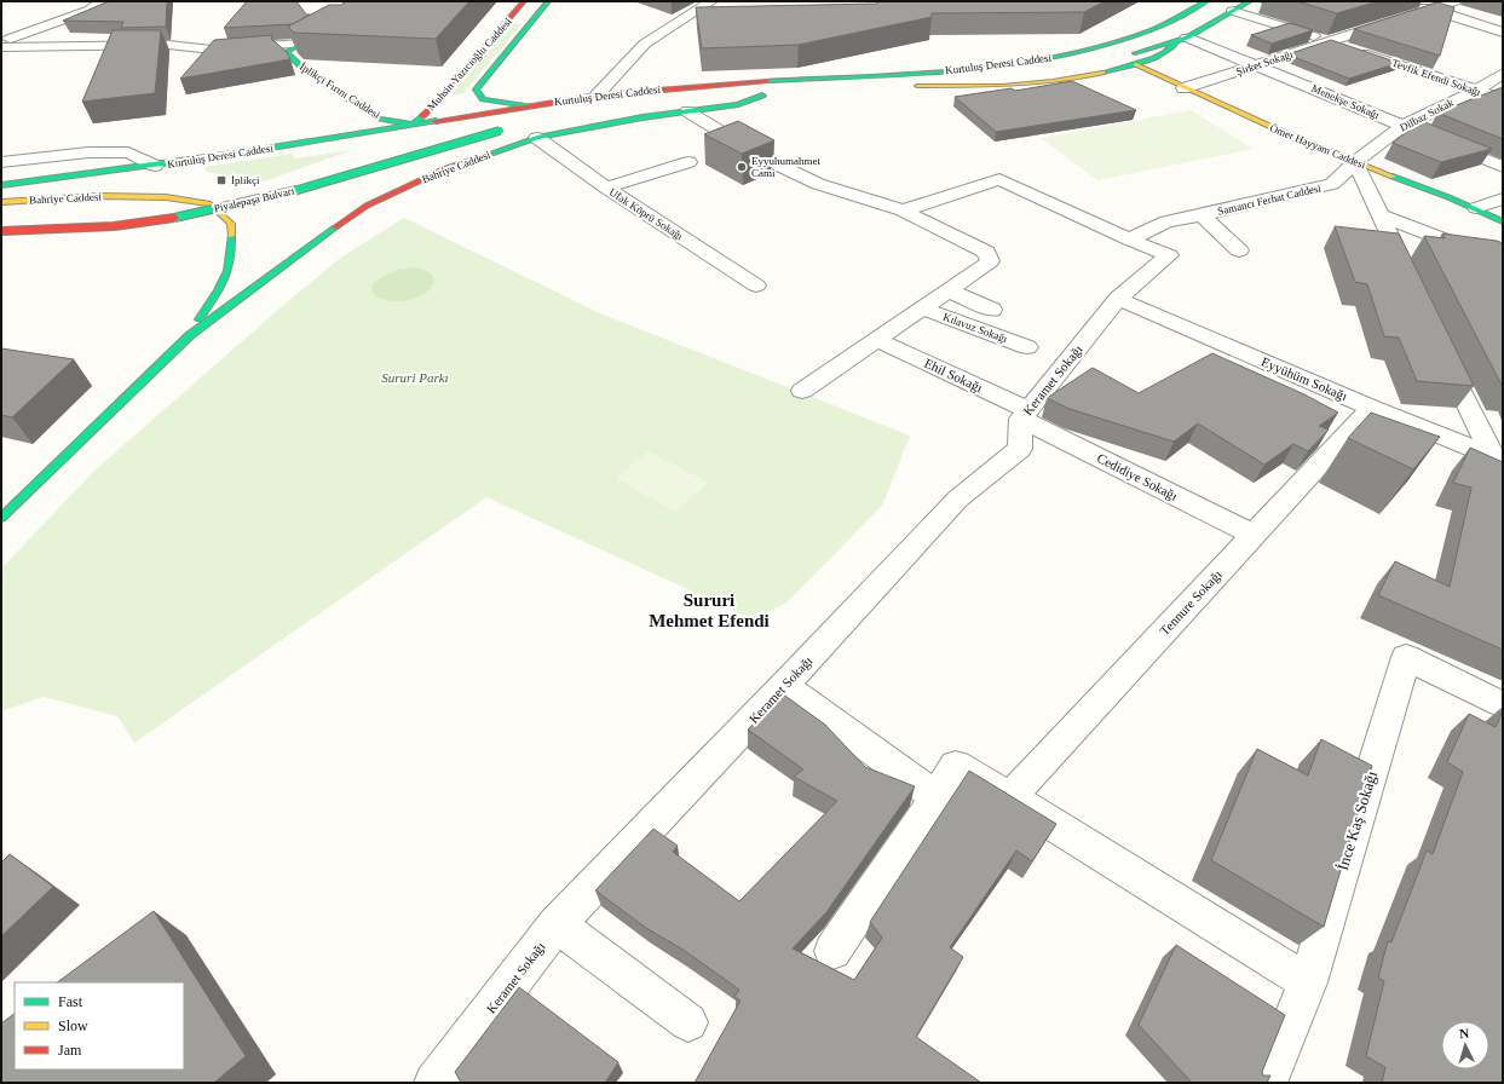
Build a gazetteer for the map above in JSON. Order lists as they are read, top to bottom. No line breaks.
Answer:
{"streets":{"main road":["Muhsin Yazıcıoğlu Caddesi","Kurtuluş Deresi Caddesi","İplikçi Fırını Caddesi","Ömer Hayyam Caddesi","Bahriye Caddesi","Piyalepaşa Bulvarı"],"street":["Şirket Sokağı","Tevfik Efendi Sokağı","Menekşe Sokağı","Dilbaz Sokak","Samancı Ferhat Caddesi","Ufak Köprü Sokağı","Kılavuz Sokağı","Ehil Sokağı","Eyyühüm Sokağı","Keramet Sokağı","Cedidiye Sokağı","Tennure Sokağı","İnce Kaş Sokağı"]},"crossings":[["Şirket Sokağı","Tevfik Efendi Sokağı"],["Şirket Sokağı","Menekşe Sokağı"],["Şirket Sokağı","Ömer Hayyam Caddesi"],["Muhsin Yazıcıoğlu Caddesi","Kurtuluş Deresi Caddesi"],["Muhsin Yazıcıoğlu Caddesi","İplikçi Fırını Caddesi"],["Kurtuluş Deresi Caddesi","Tevfik Efendi Sokağı"],["Kurtuluş Deresi Caddesi","İplikçi Fırını Caddesi"],["Kurtuluş Deresi Caddesi","Menekşe Sokağı"],["Kurtuluş Deresi Caddesi","Bahriye Caddesi"],["Tevfik Efendi Sokağı","Dilbaz Sokak"],["Menekşe Sokağı","Dilbaz Sokak"],["Dilbaz Sokak","Ömer Hayyam Caddesi"],["Dilbaz Sokak","Samancı Ferhat Caddesi"],["Ömer Hayyam Caddesi","Samancı Ferhat Caddesi"],["Bahriye Caddesi","Ufak Köprü Sokağı"],["Samancı Ferhat Caddesi","Keramet Sokağı"],["Ehil Sokağı","Keramet Sokağı"],["Ehil Sokağı","Cedidiye Sokağı"],["Eyyühüm Sokağı","Keramet Sokağı"],["Eyyühüm Sokağı","Tennure Sokağı"],["Keramet Sokağı","Cedidiye Sokağı"],["Cedidiye Sokağı","Tennure Sokağı"]],"districts":["Sururi Mehmet Efendi"],"parks":["Sururi Parkı"],"places":{"other":["Eyyuhumahmet Cami"],"transit":["İplikçi"]},"legend":["Fast","Slow","Jam"],"north":"top"}
